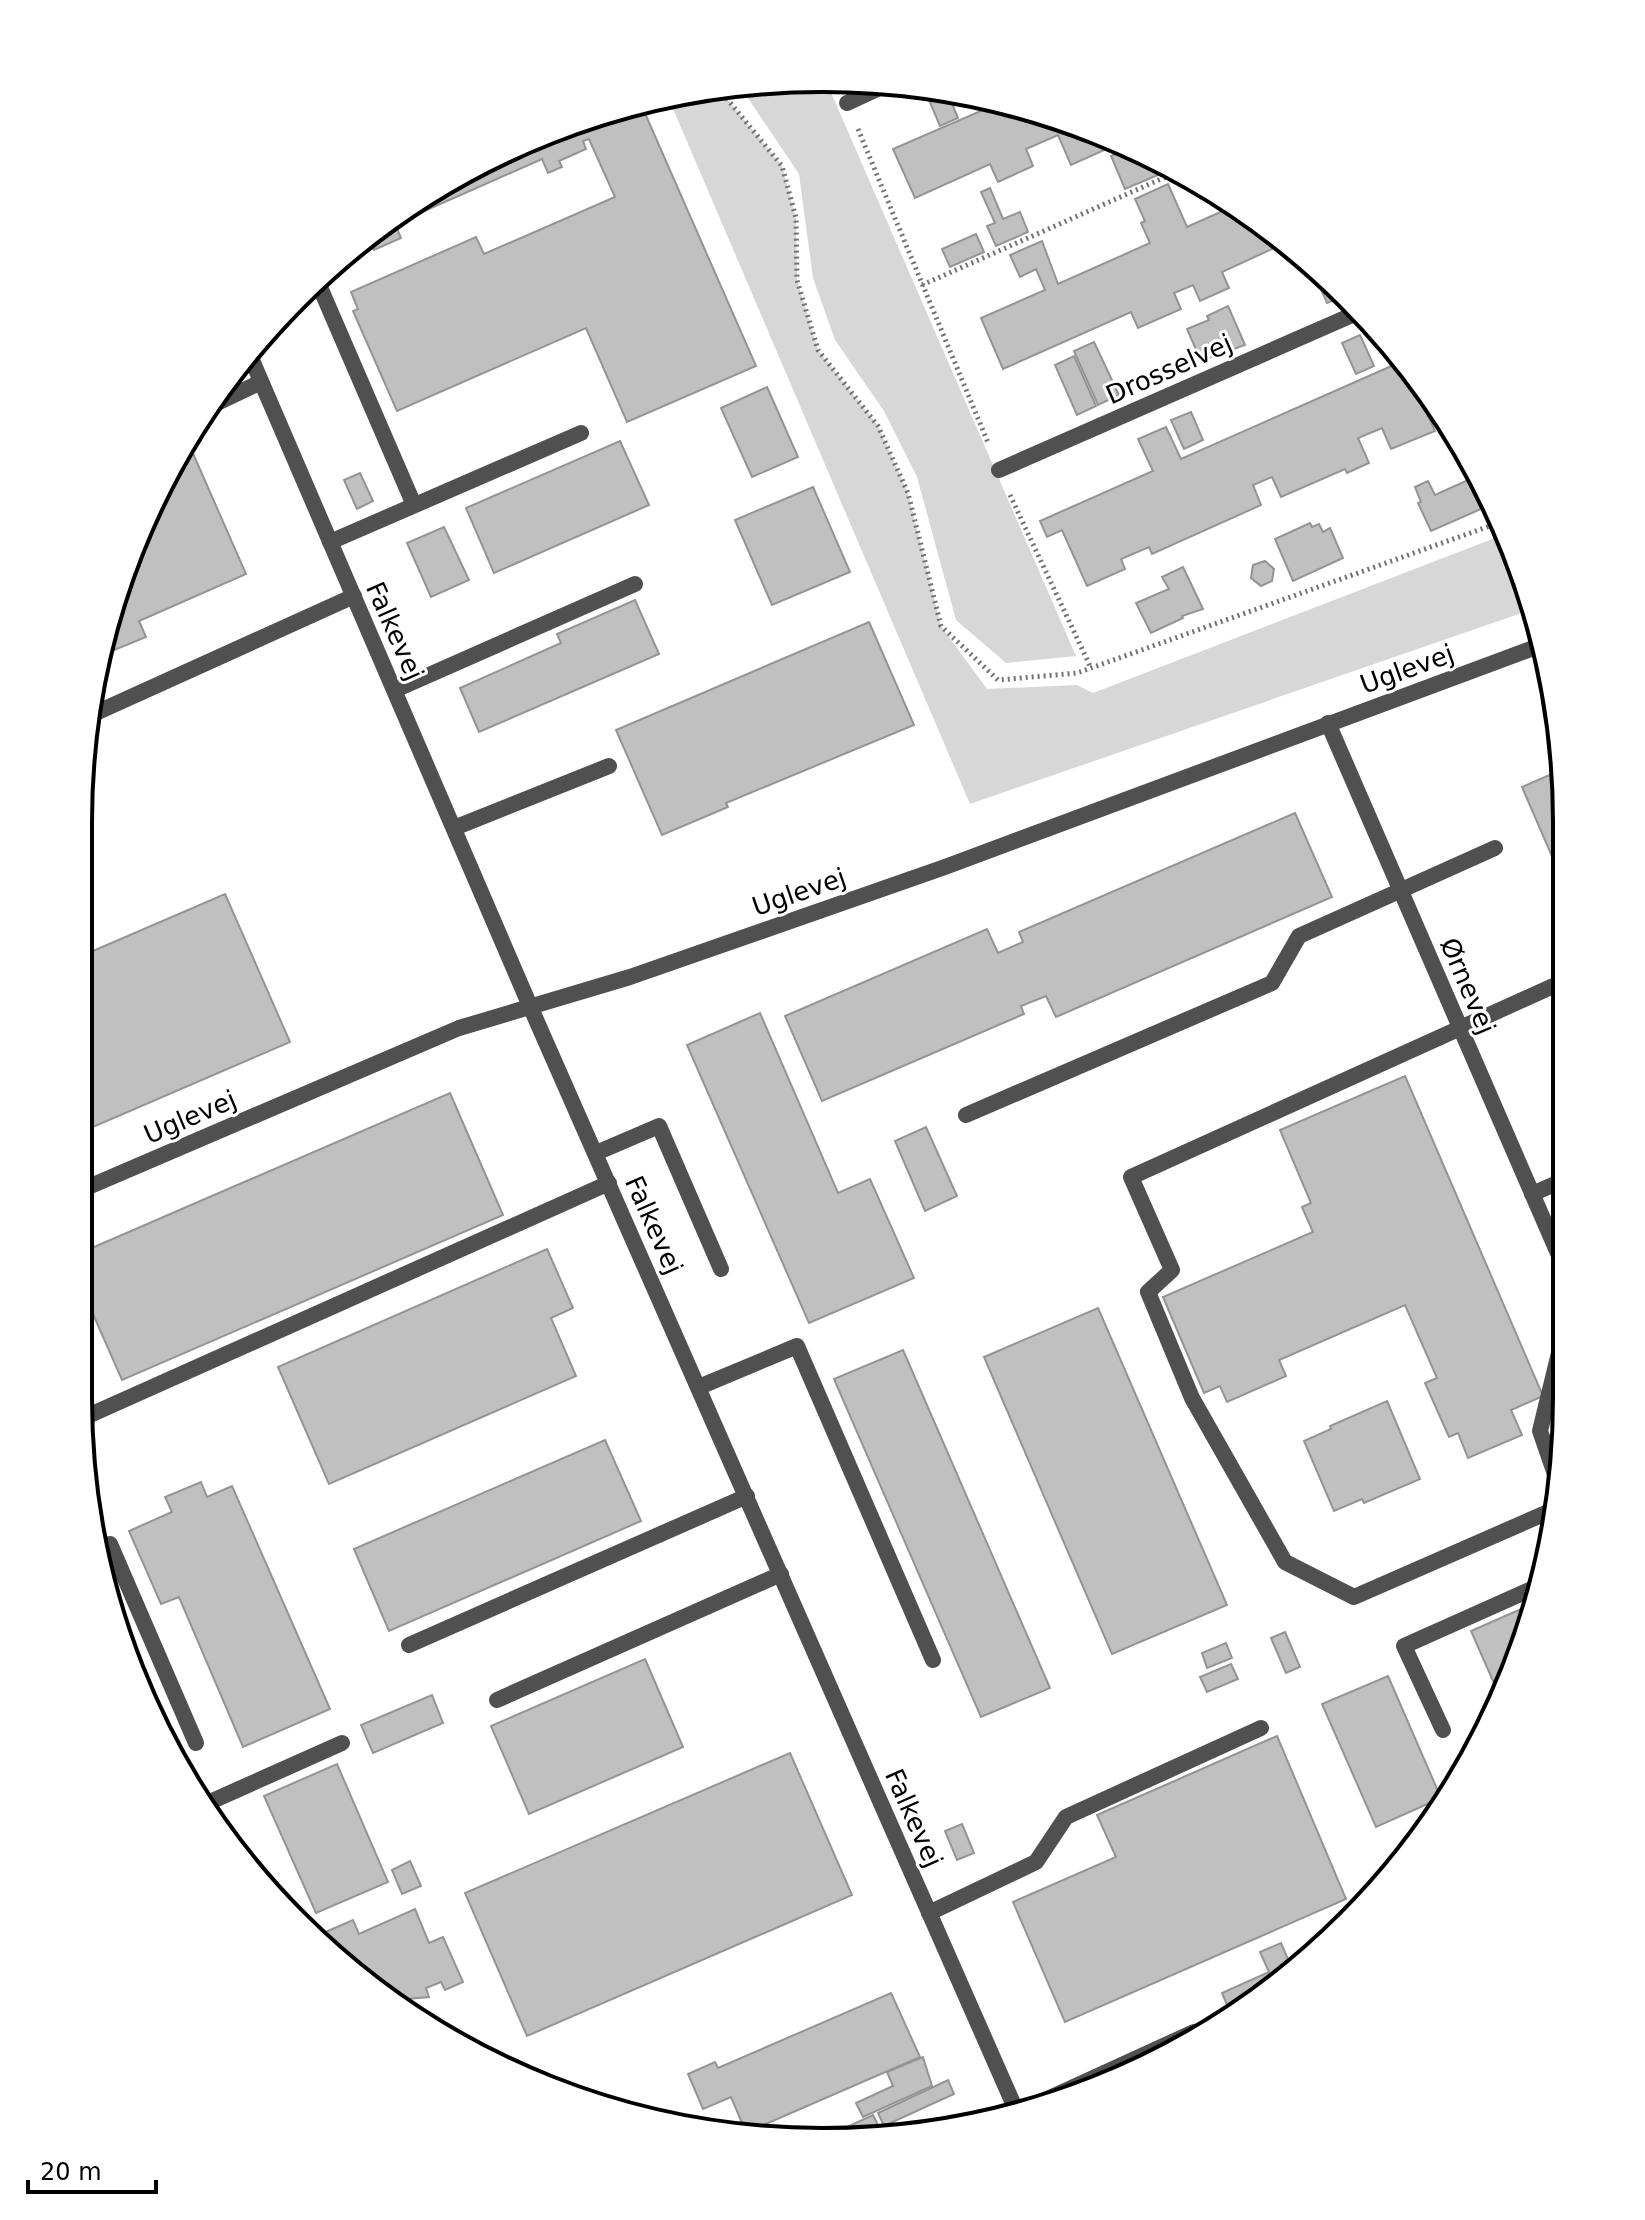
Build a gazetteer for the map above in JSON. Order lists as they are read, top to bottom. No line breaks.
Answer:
{"streets":{"street":["Drosselvej","Falkevej","Uglevej","Ørnevej"]},"crossings":[["Falkevej","Uglevej"],["Uglevej","Ørnevej"]],"scale_bar":"20 m"}
